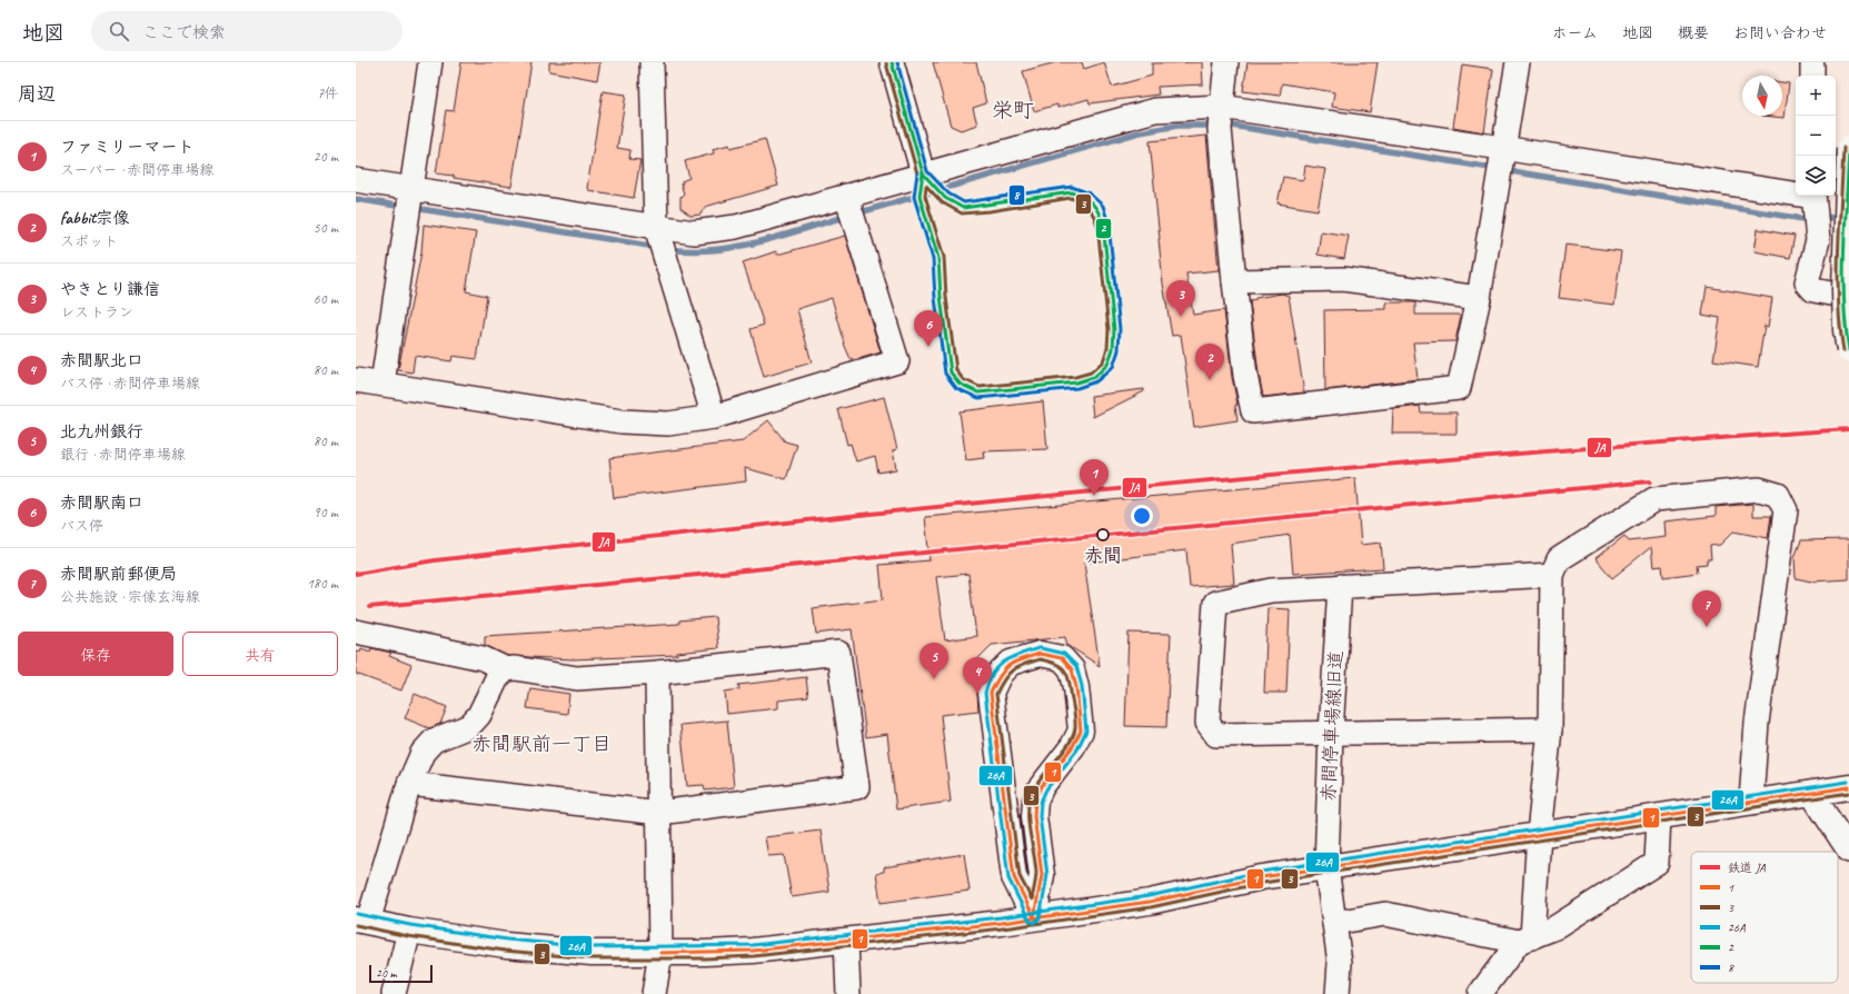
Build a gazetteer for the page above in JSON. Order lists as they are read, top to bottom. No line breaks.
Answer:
{"streets":{"street":["赤間停車場線旧道"]},"districts":["栄町","赤間駅前一丁目"],"places":["赤間"],"lines":["transit line 2","transit line 8","transit line 3","rail line JA","transit line 26A","transit line 1"],"legend":["鉄道 JA","1","3","26A","2","8"],"scale_bar":"20 m","north":"bottom","page":{"header":"地図","search":"ここで検索","nav":["ホーム","地図","概要","お問い合わせ"],"heading":["周辺","7件"],"map_buttons":["+","−"],"list":[{"mark":"1","name":"ファミリーマート","note":"スーパー · 赤間停車場線","value":"20 m"},{"mark":"2","name":"fabbit宗像","note":"スポット","value":"50 m"},{"mark":"3","name":"やきとり謙信","note":"レストラン","value":"60 m"},{"mark":"4","name":"赤間駅北口","note":"バス停 · 赤間停車場線","value":"80 m"},{"mark":"5","name":"北九州銀行","note":"銀行 · 赤間停車場線","value":"80 m"},{"mark":"6","name":"赤間駅南口","note":"バス停","value":"90 m"},{"mark":"7","name":"赤間駅前郵便局","note":"公共施設 · 宗像玄海線","value":"180 m"}],"pins":["3","6","2","1","7","5","4"],"buttons":["保存","共有"],"scale":"20 m"}}
